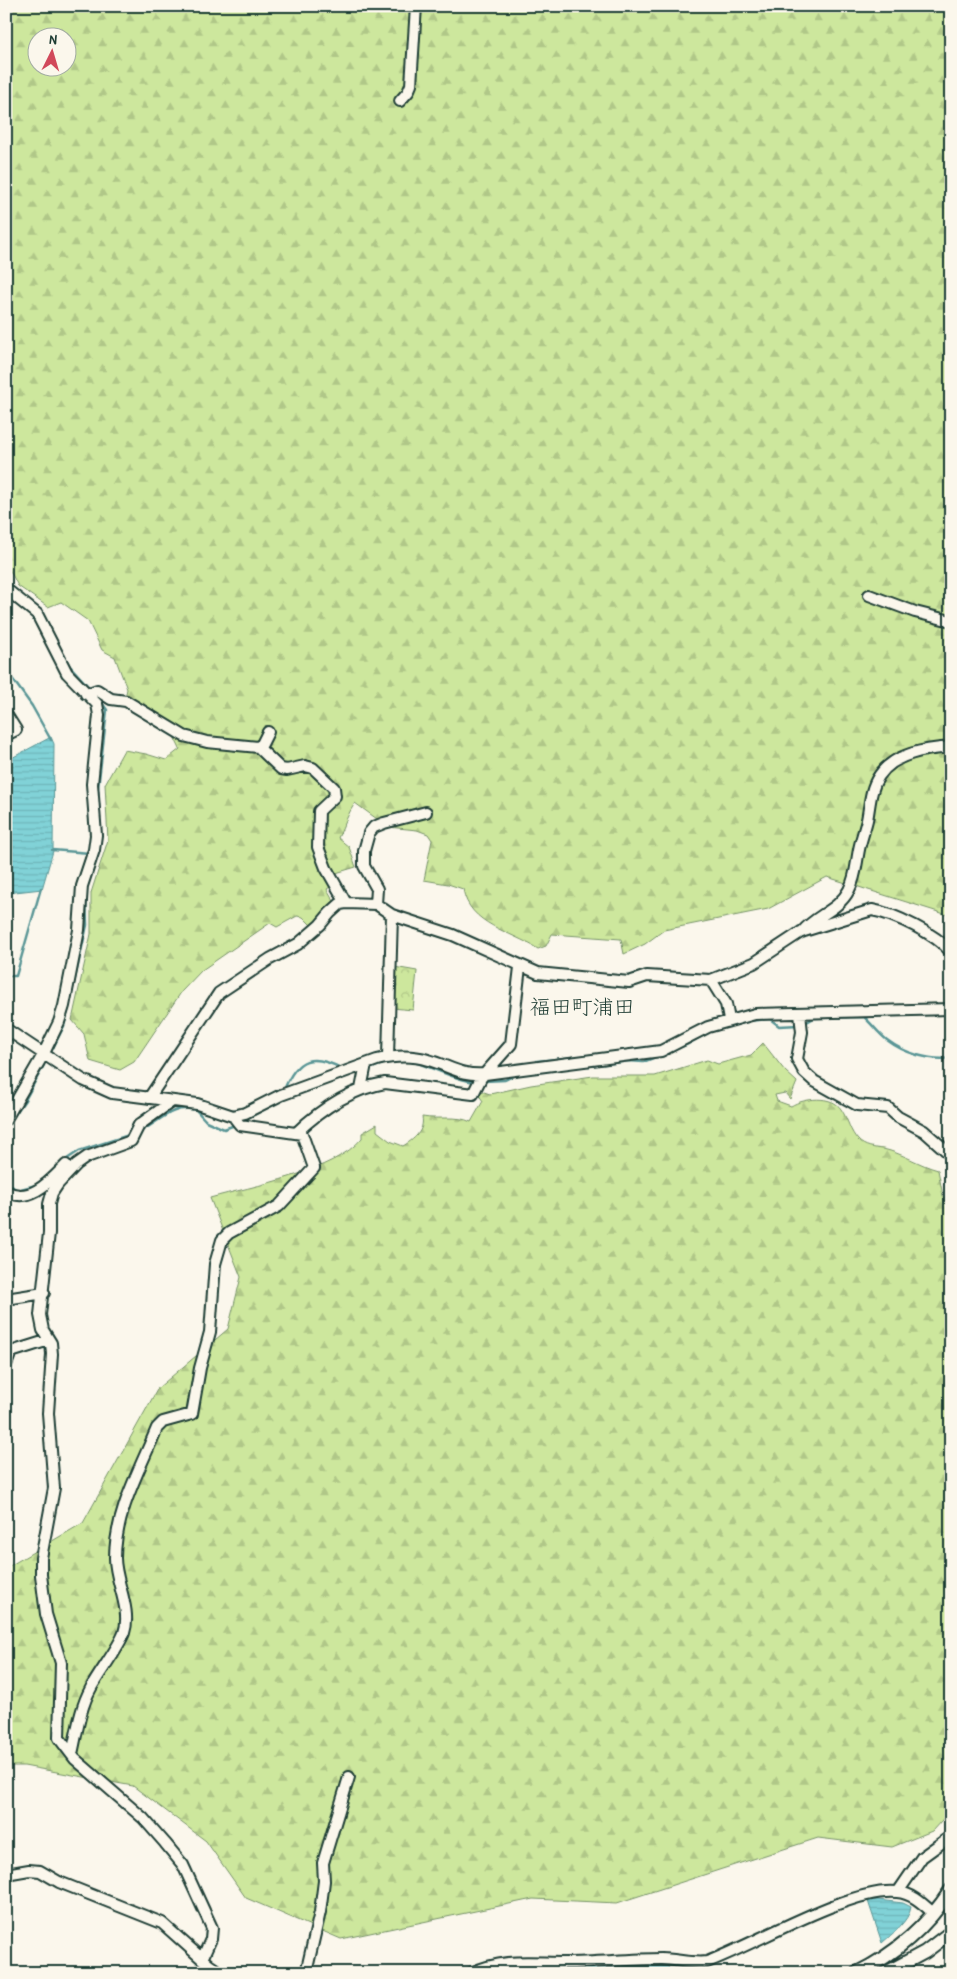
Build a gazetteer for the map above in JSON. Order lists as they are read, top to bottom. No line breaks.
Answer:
{"districts":["福田町浦田"],"north":"top"}
